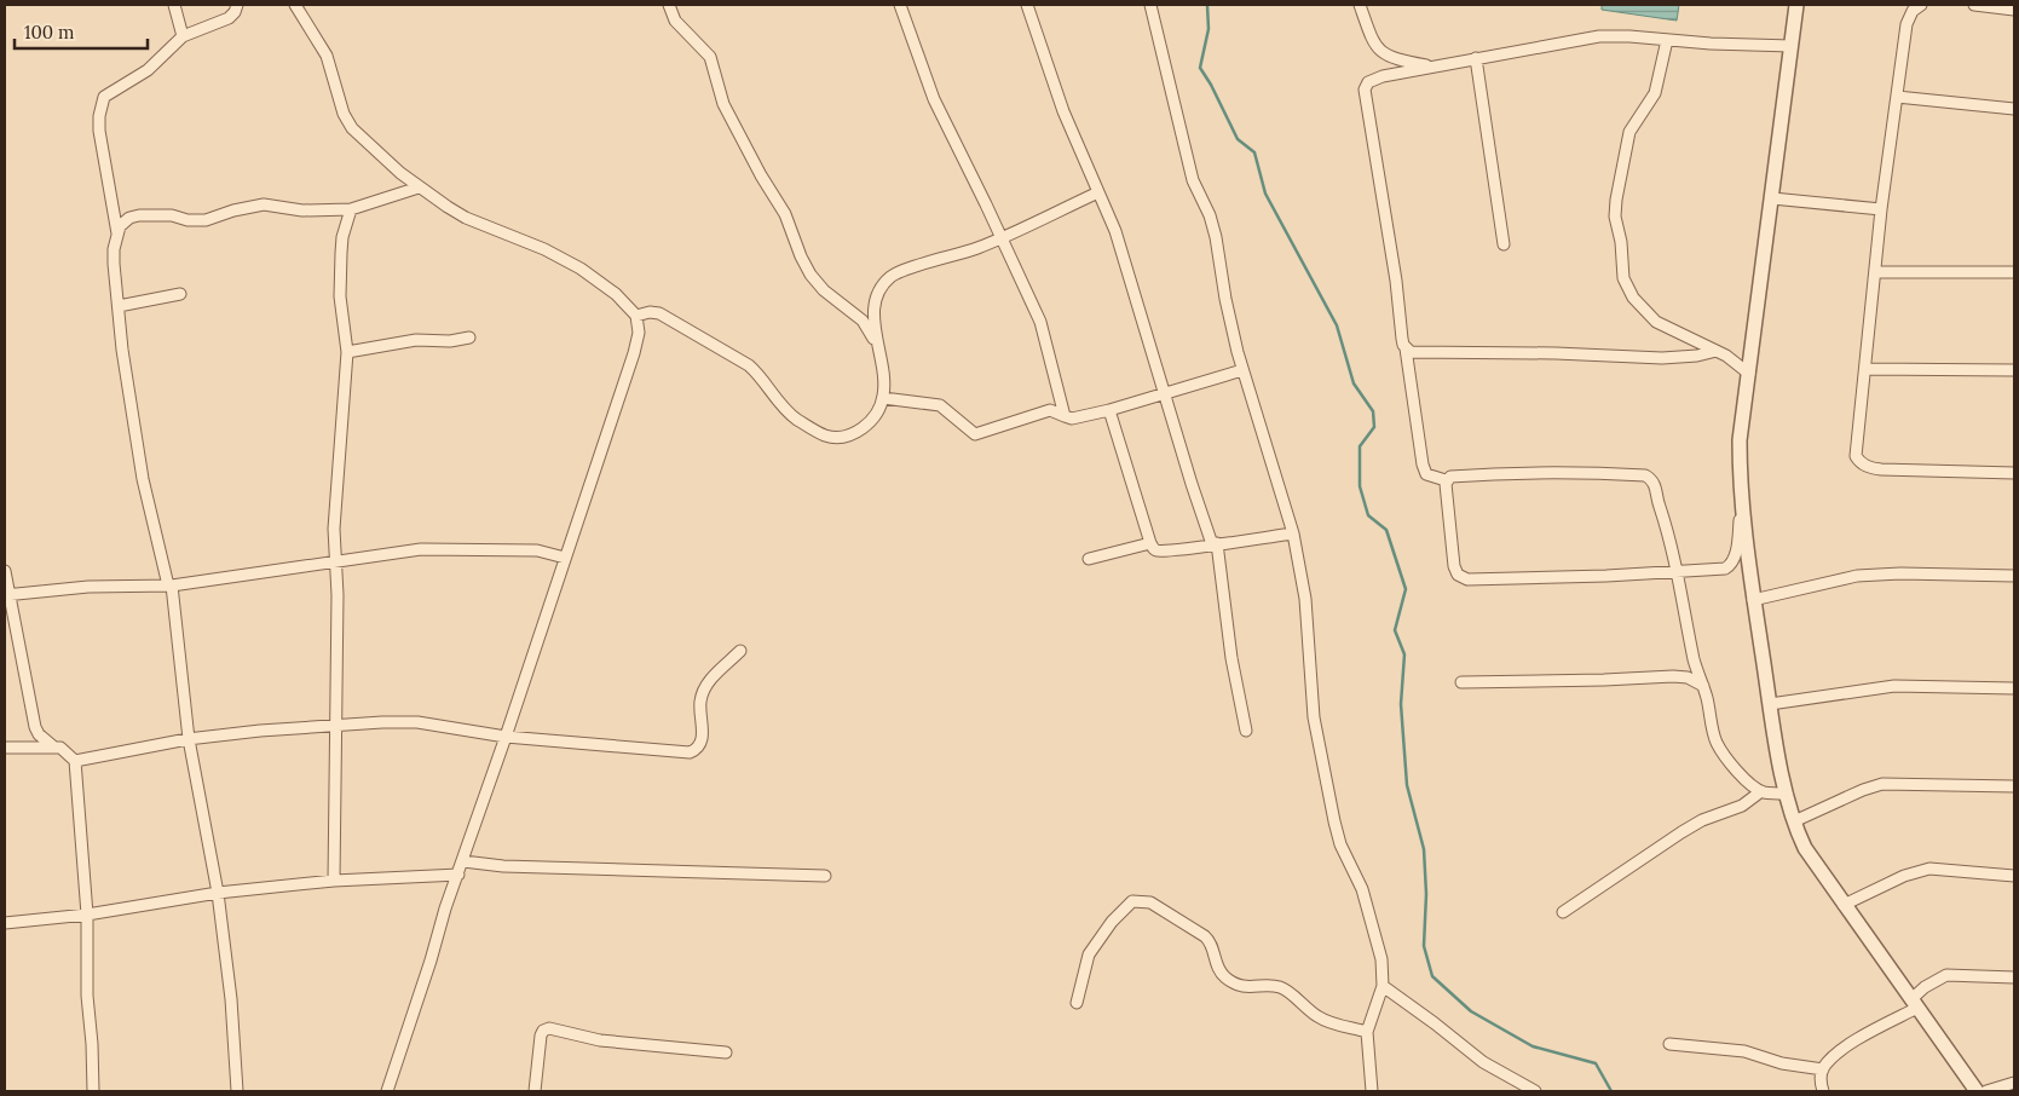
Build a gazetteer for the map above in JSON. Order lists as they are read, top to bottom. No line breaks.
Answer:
{"scale_bar":"100 m"}
